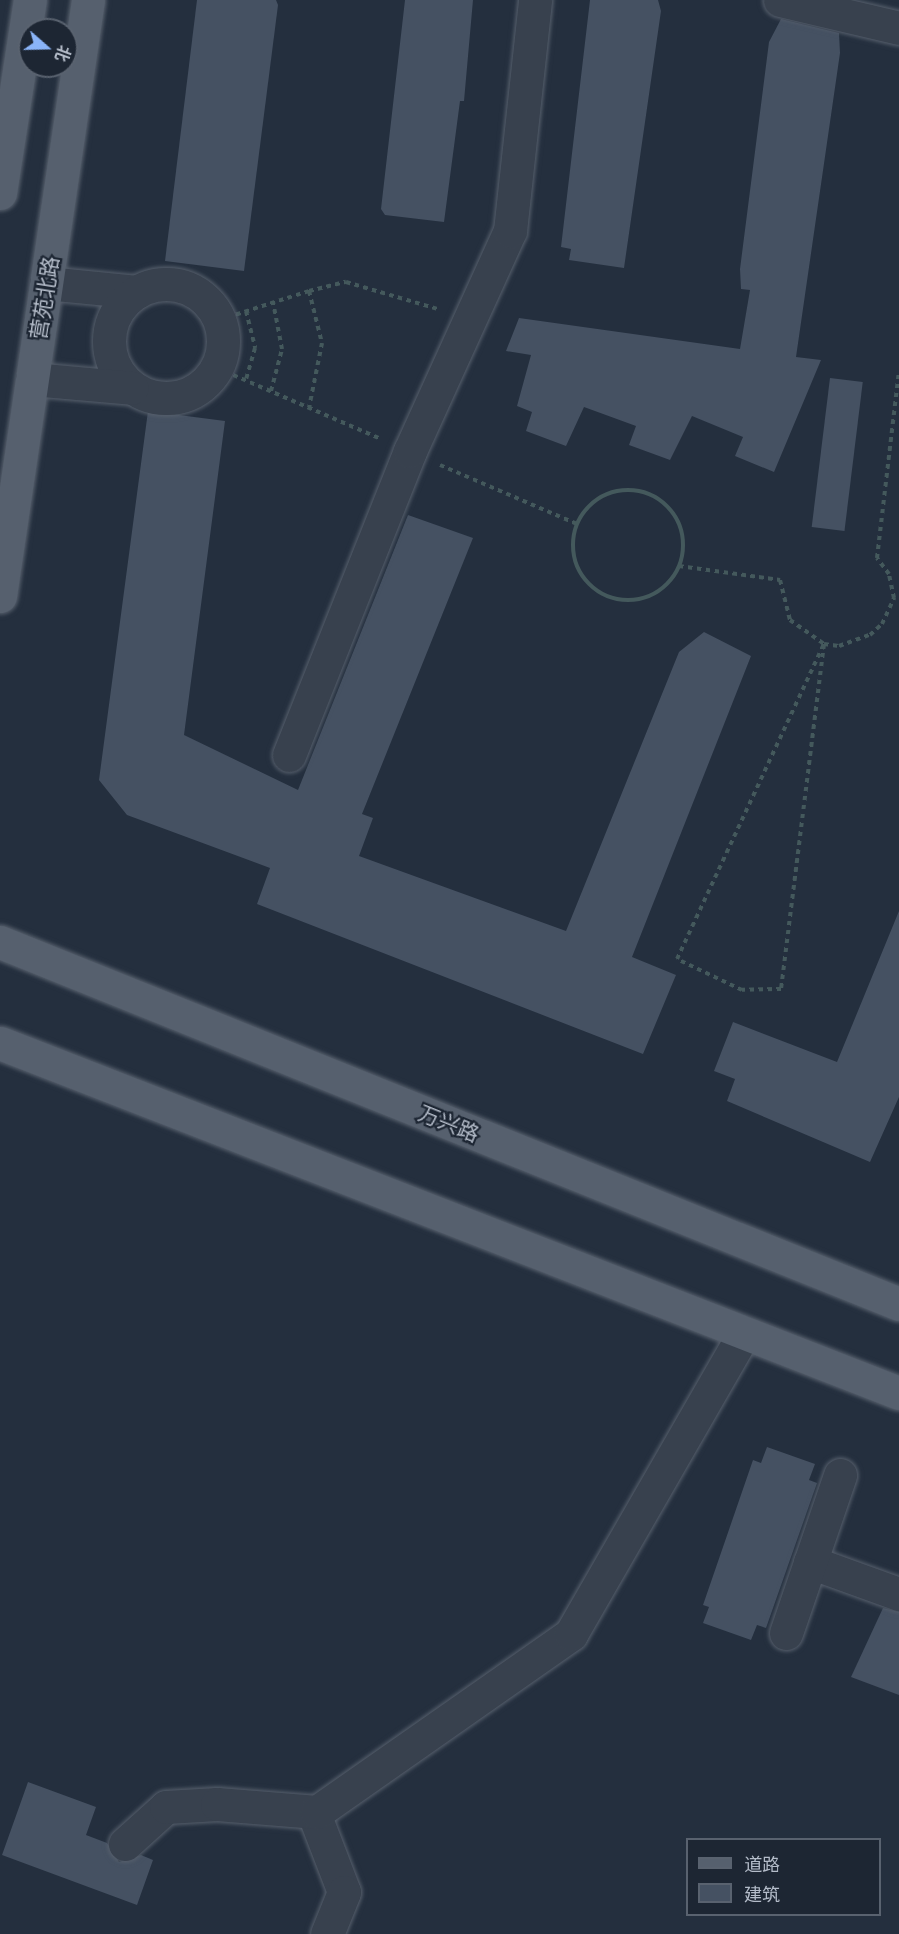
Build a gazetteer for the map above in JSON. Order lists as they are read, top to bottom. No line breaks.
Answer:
{"streets":{"main road":["营苑北路","万兴路"]},"legend":["道路","建筑"],"north":"right"}
